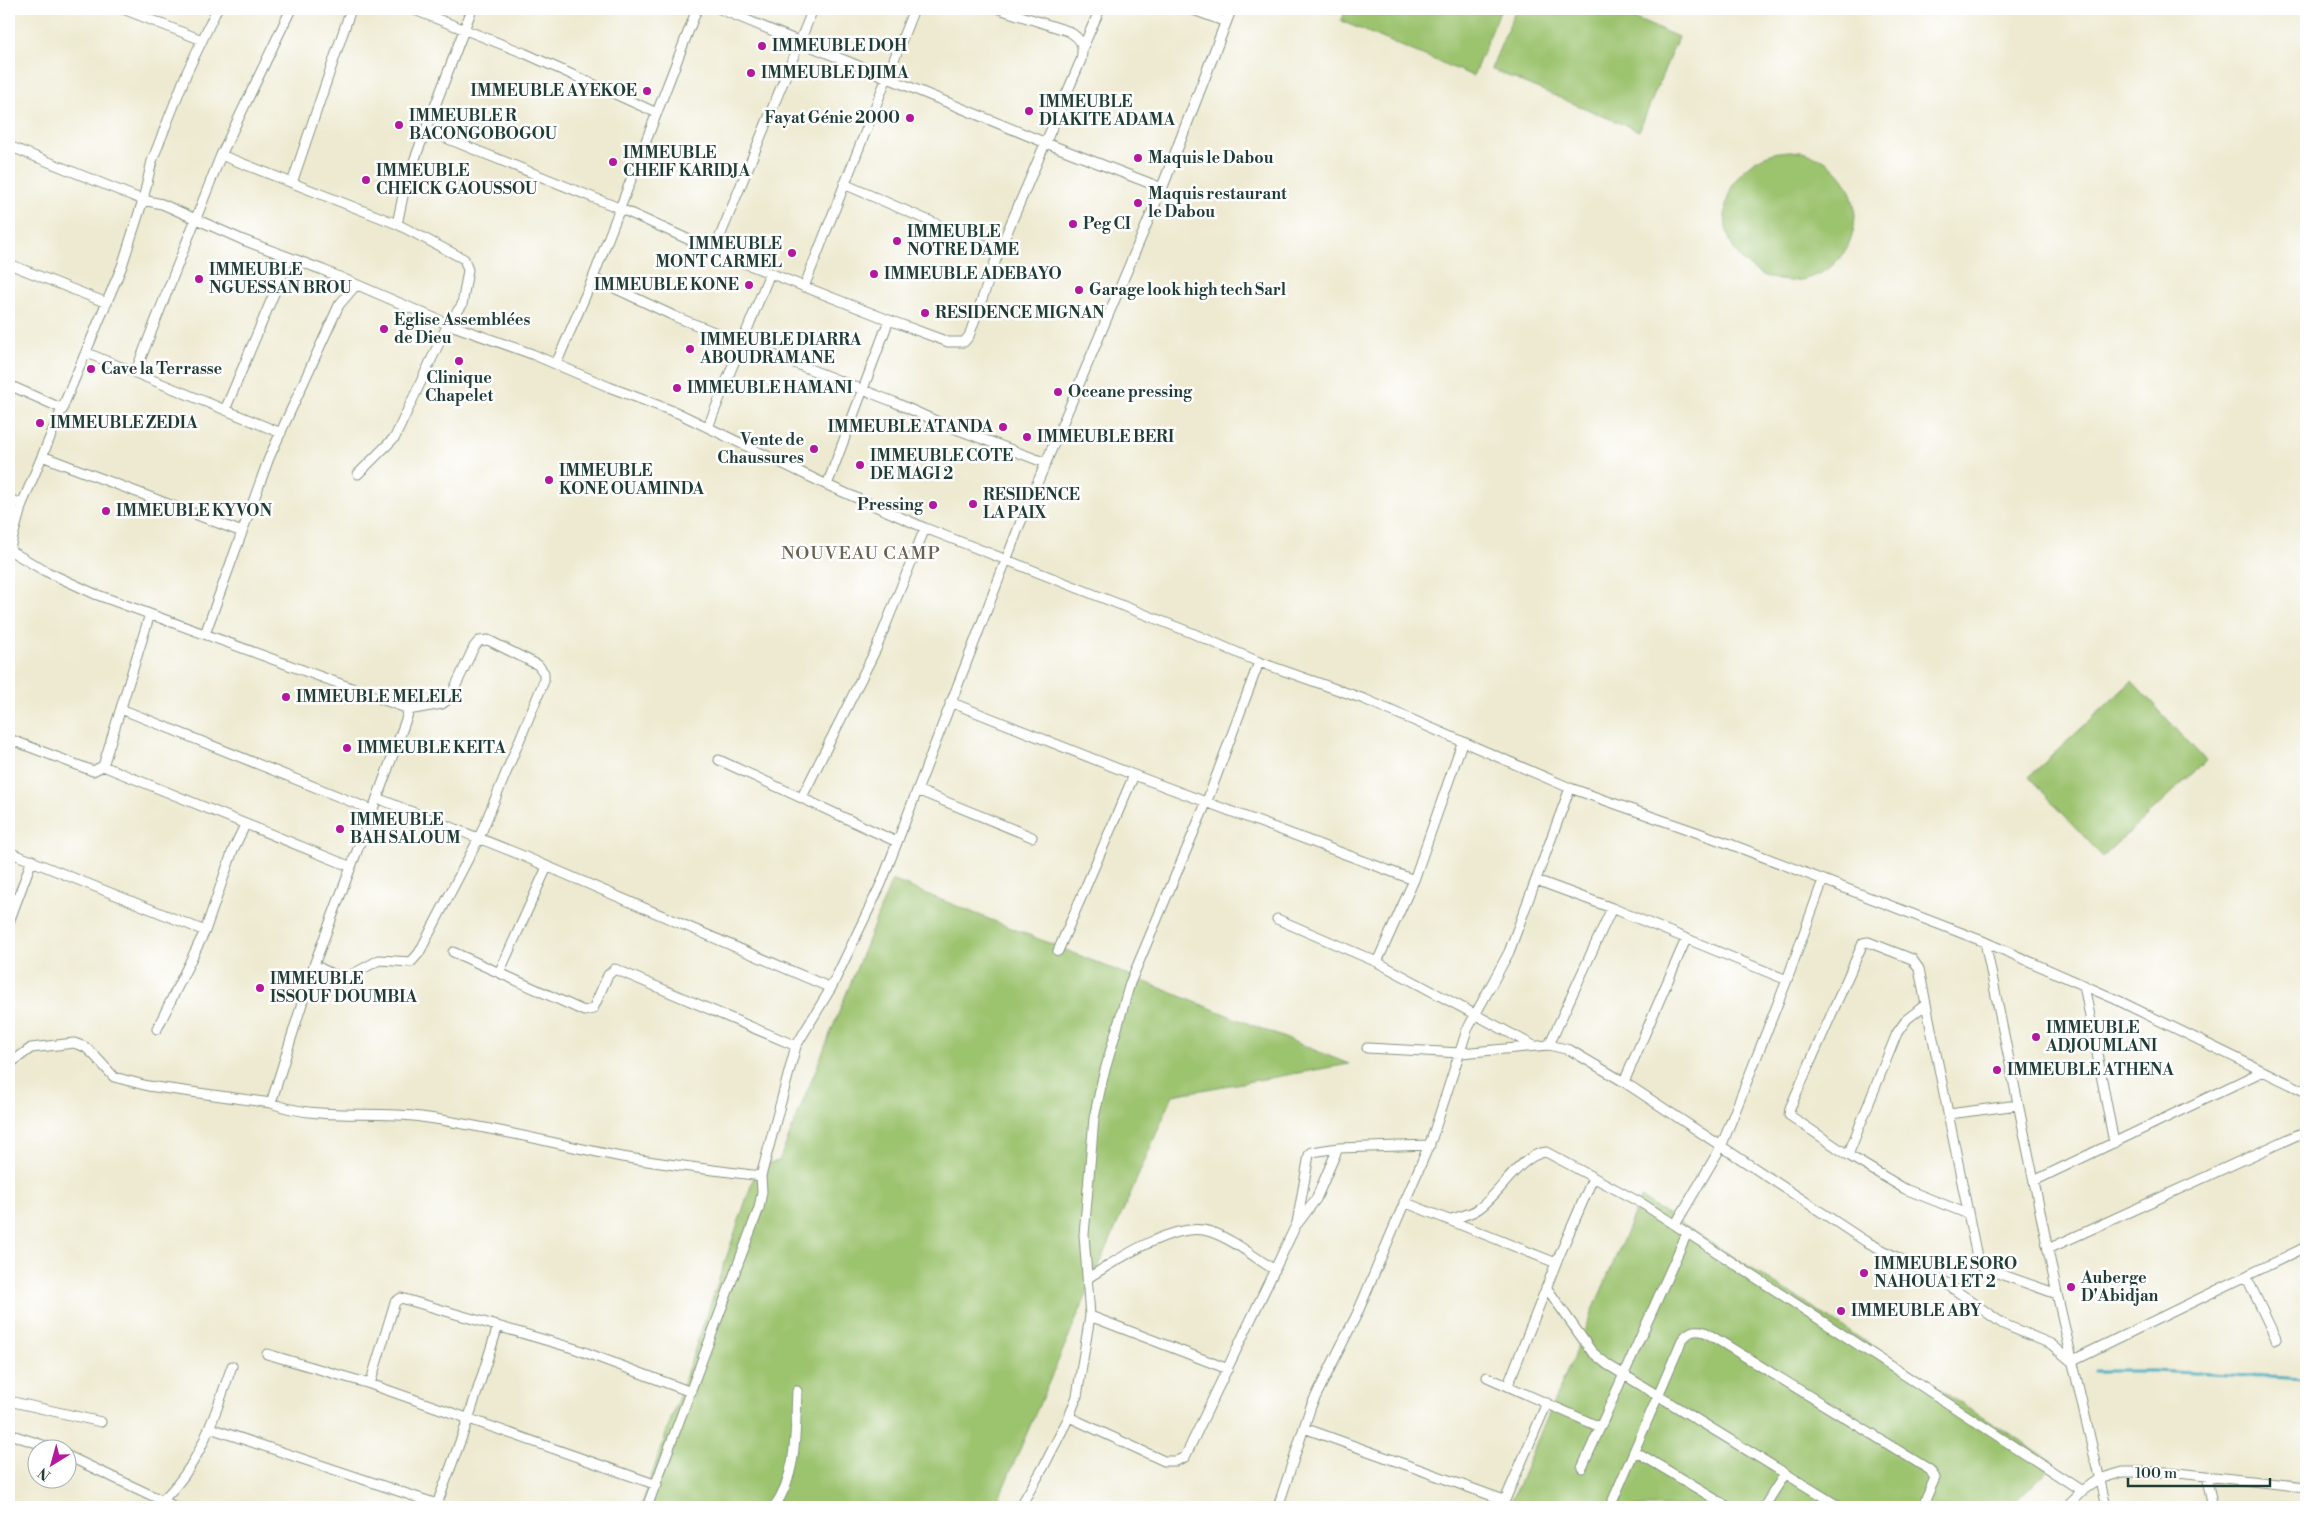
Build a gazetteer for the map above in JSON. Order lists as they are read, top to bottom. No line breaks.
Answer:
{"districts":["NOUVEAU CAMP"],"places":["IMMEUBLE DOH","IMMEUBLE DJIMA","IMMEUBLE AYEKOE","IMMEUBLE DIAKITE ADAMA","Fayat Génie 2000","IMMEUBLE R BACONGOBOGOU","Maquis le Dabou","IMMEUBLE CHEIF KARIDJA","IMMEUBLE CHEICK GAOUSSOU","Maquis restaurant le Dabou","Peg CI","IMMEUBLE NOTRE DAME","IMMEUBLE MONT CARMEL","IMMEUBLE ADEBAYO","IMMEUBLE NGUESSAN BROU","IMMEUBLE KONE","Garage look high tech Sarl","RESIDENCE MIGNAN","Eglise Assemblées de Dieu","IMMEUBLE DIARRA ABOUDRAMANE","Clinique Chapelet","Cave la Terrasse","IMMEUBLE HAMANI","Oceane pressing","IMMEUBLE ZEDIA","IMMEUBLE ATANDA","IMMEUBLE BERI","Vente de Chaussures","IMMEUBLE COTE DE MAGI 2","IMMEUBLE KONE OUAMINDA","RESIDENCE LA PAIX","Pressing","IMMEUBLE KYVON","IMMEUBLE MELELE","IMMEUBLE KEITA","IMMEUBLE BAH SALOUM","IMMEUBLE ISSOUF DOUMBIA","IMMEUBLE ADJOUMLANI","IMMEUBLE ATHENA","IMMEUBLE SORO NAHOUA 1 ET 2","Auberge D'Abidjan","IMMEUBLE ABY"],"scale_bar":"100 m","north":"bottom left"}
